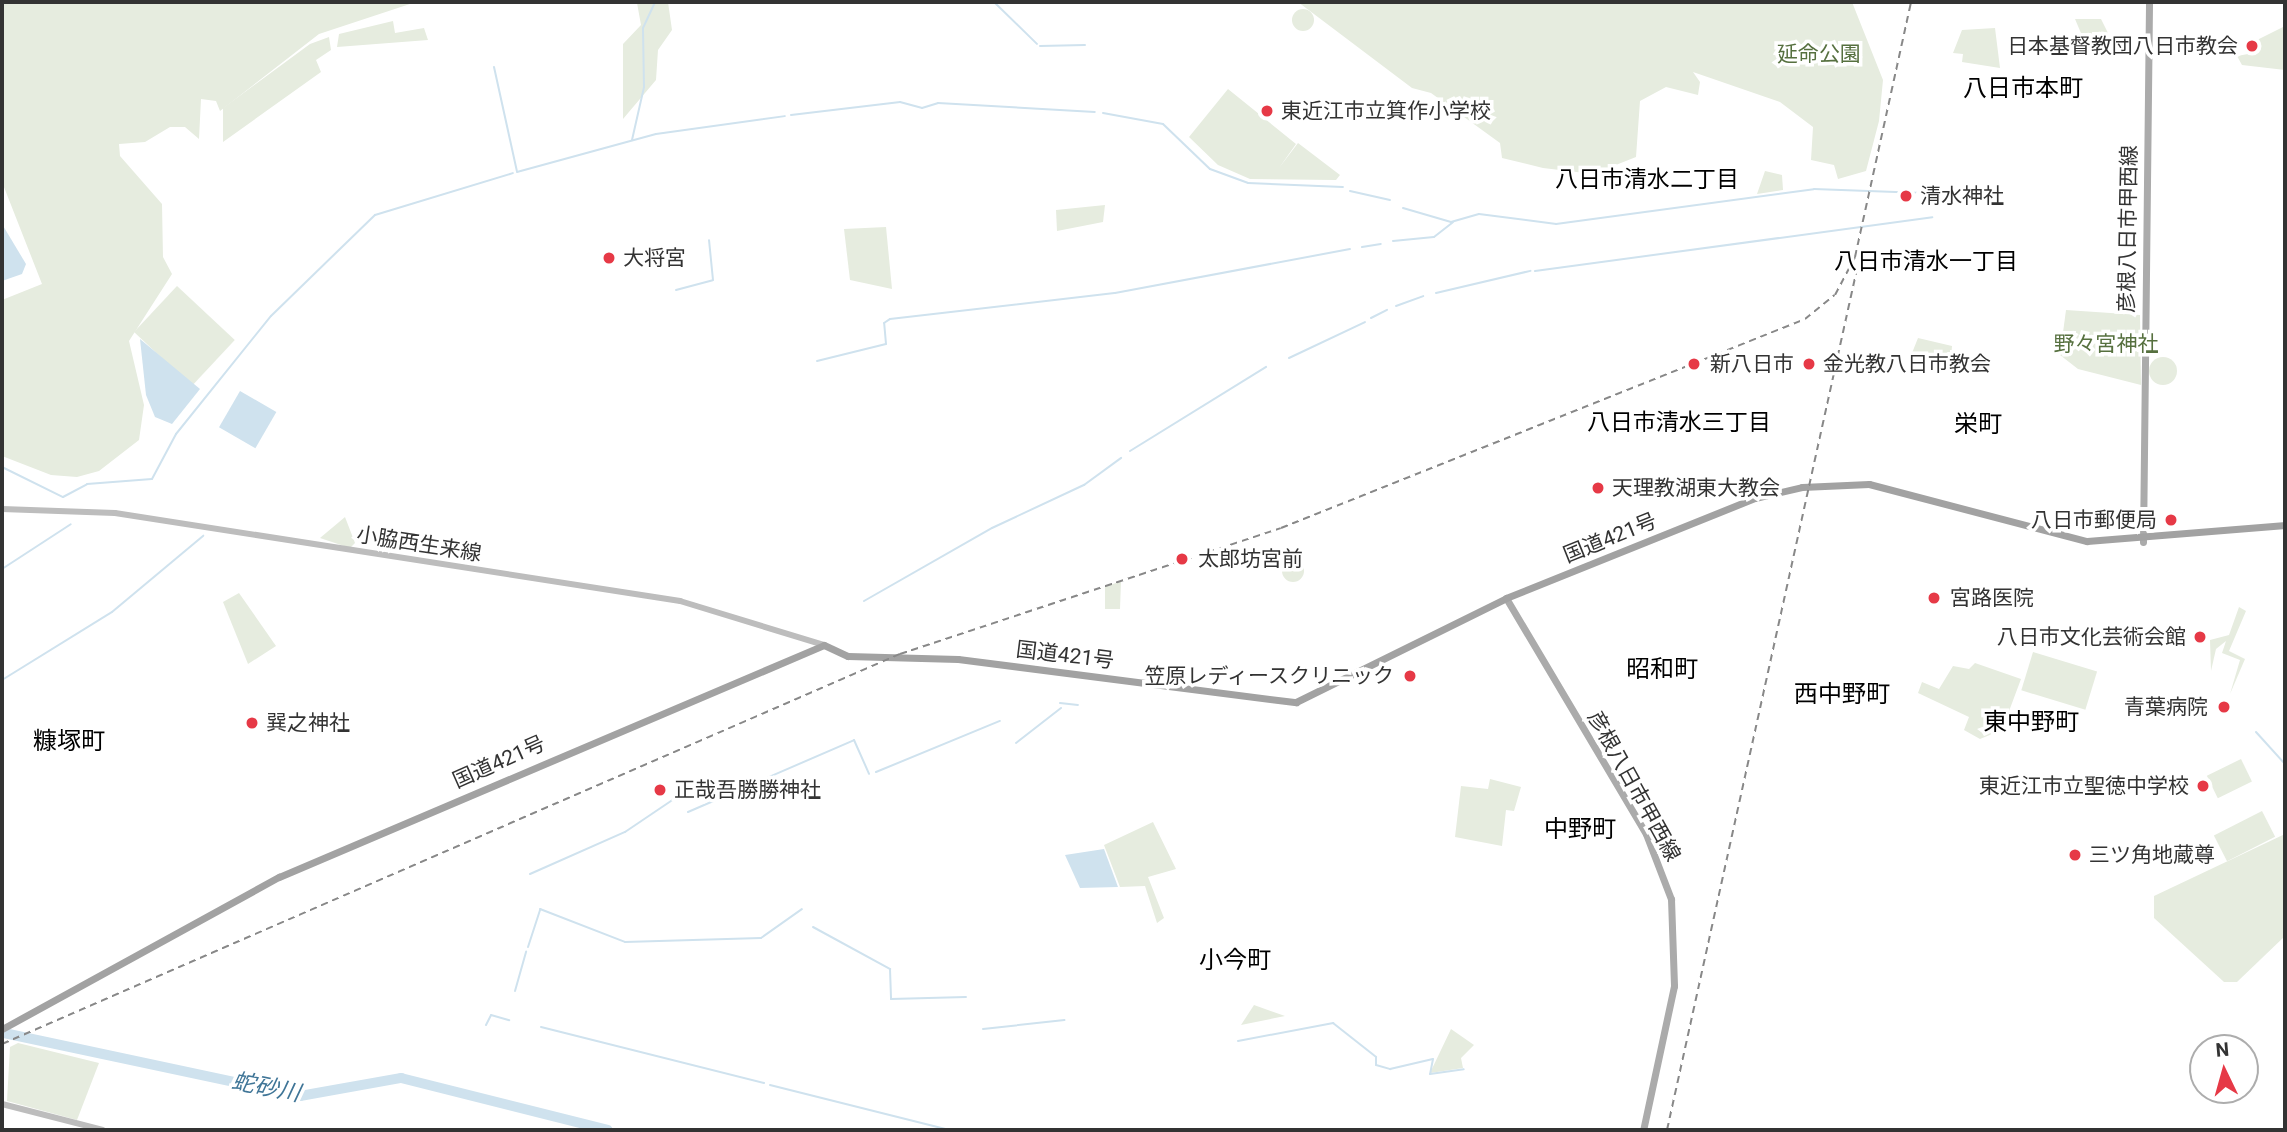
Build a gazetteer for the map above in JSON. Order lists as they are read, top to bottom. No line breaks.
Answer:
{"streets":{"highway":["国道421号"],"main road":["彦根八日市甲西線","小脇西生来線"]},"crossings":[["彦根八日市甲西線","国道421号"],["国道421号","小脇西生来線"]],"districts":["八日市本町","八日市清水二丁目","八日市清水一丁目","八日市清水三丁目","栄町","昭和町","西中野町","東中野町","糠塚町","中野町","小今町"],"water":["蛇砂川"],"parks":["延命公園","野々宮神社"],"places":["日本基督教団八日市教会","東近江市立箕作小学校","清水神社","大将宮","新八日市","金光教八日市教会","天理教湖東大教会","八日市郵便局","太郎坊宮前","宮路医院","八日市文化芸術会館","笠原レディースクリニック","青葉病院","巽之神社","東近江市立聖徳中学校","正哉吾勝勝神社","三ツ角地蔵尊"],"north":"top"}
